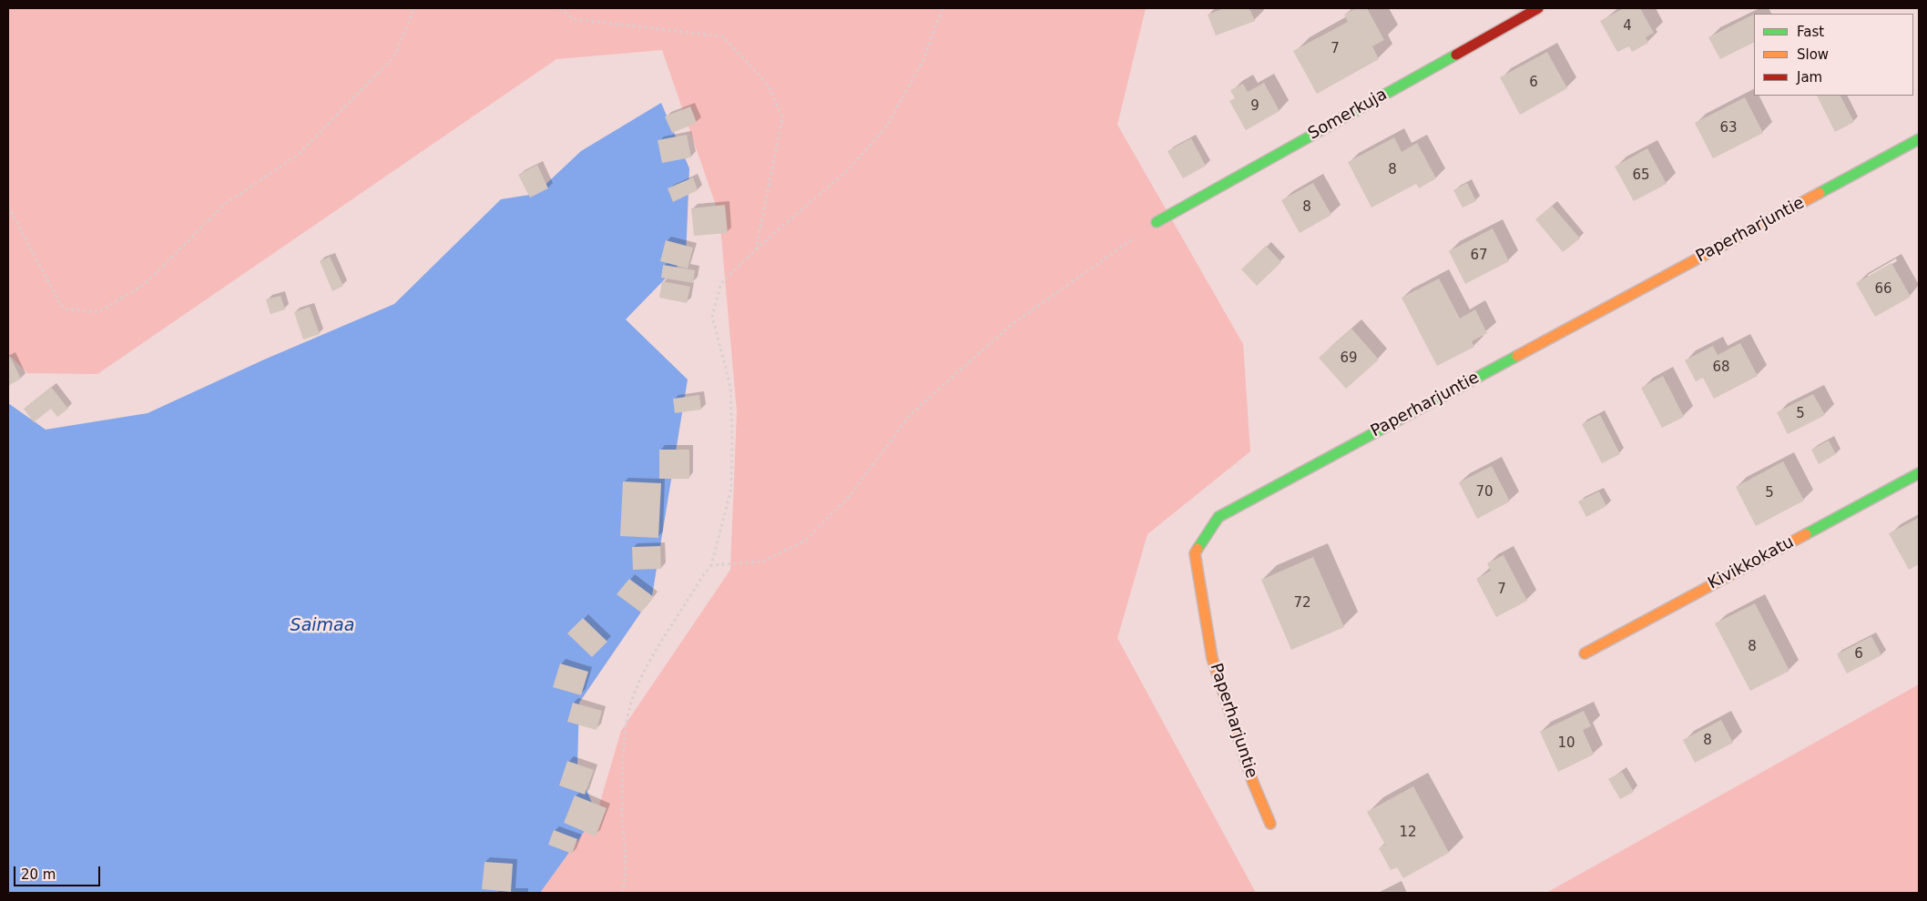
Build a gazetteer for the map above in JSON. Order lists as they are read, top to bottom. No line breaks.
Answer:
{"streets":{"street":["Somerkuja","Paperharjuntie","Kivikkokatu"]},"water":["Saimaa"],"house_numbers":["4","7","6","9","63","8","65","8","67","66","69","68","5","70","5","7","72","8","6","8","10","12"],"legend":["Fast","Slow","Jam"],"scale_bar":"20 m"}
